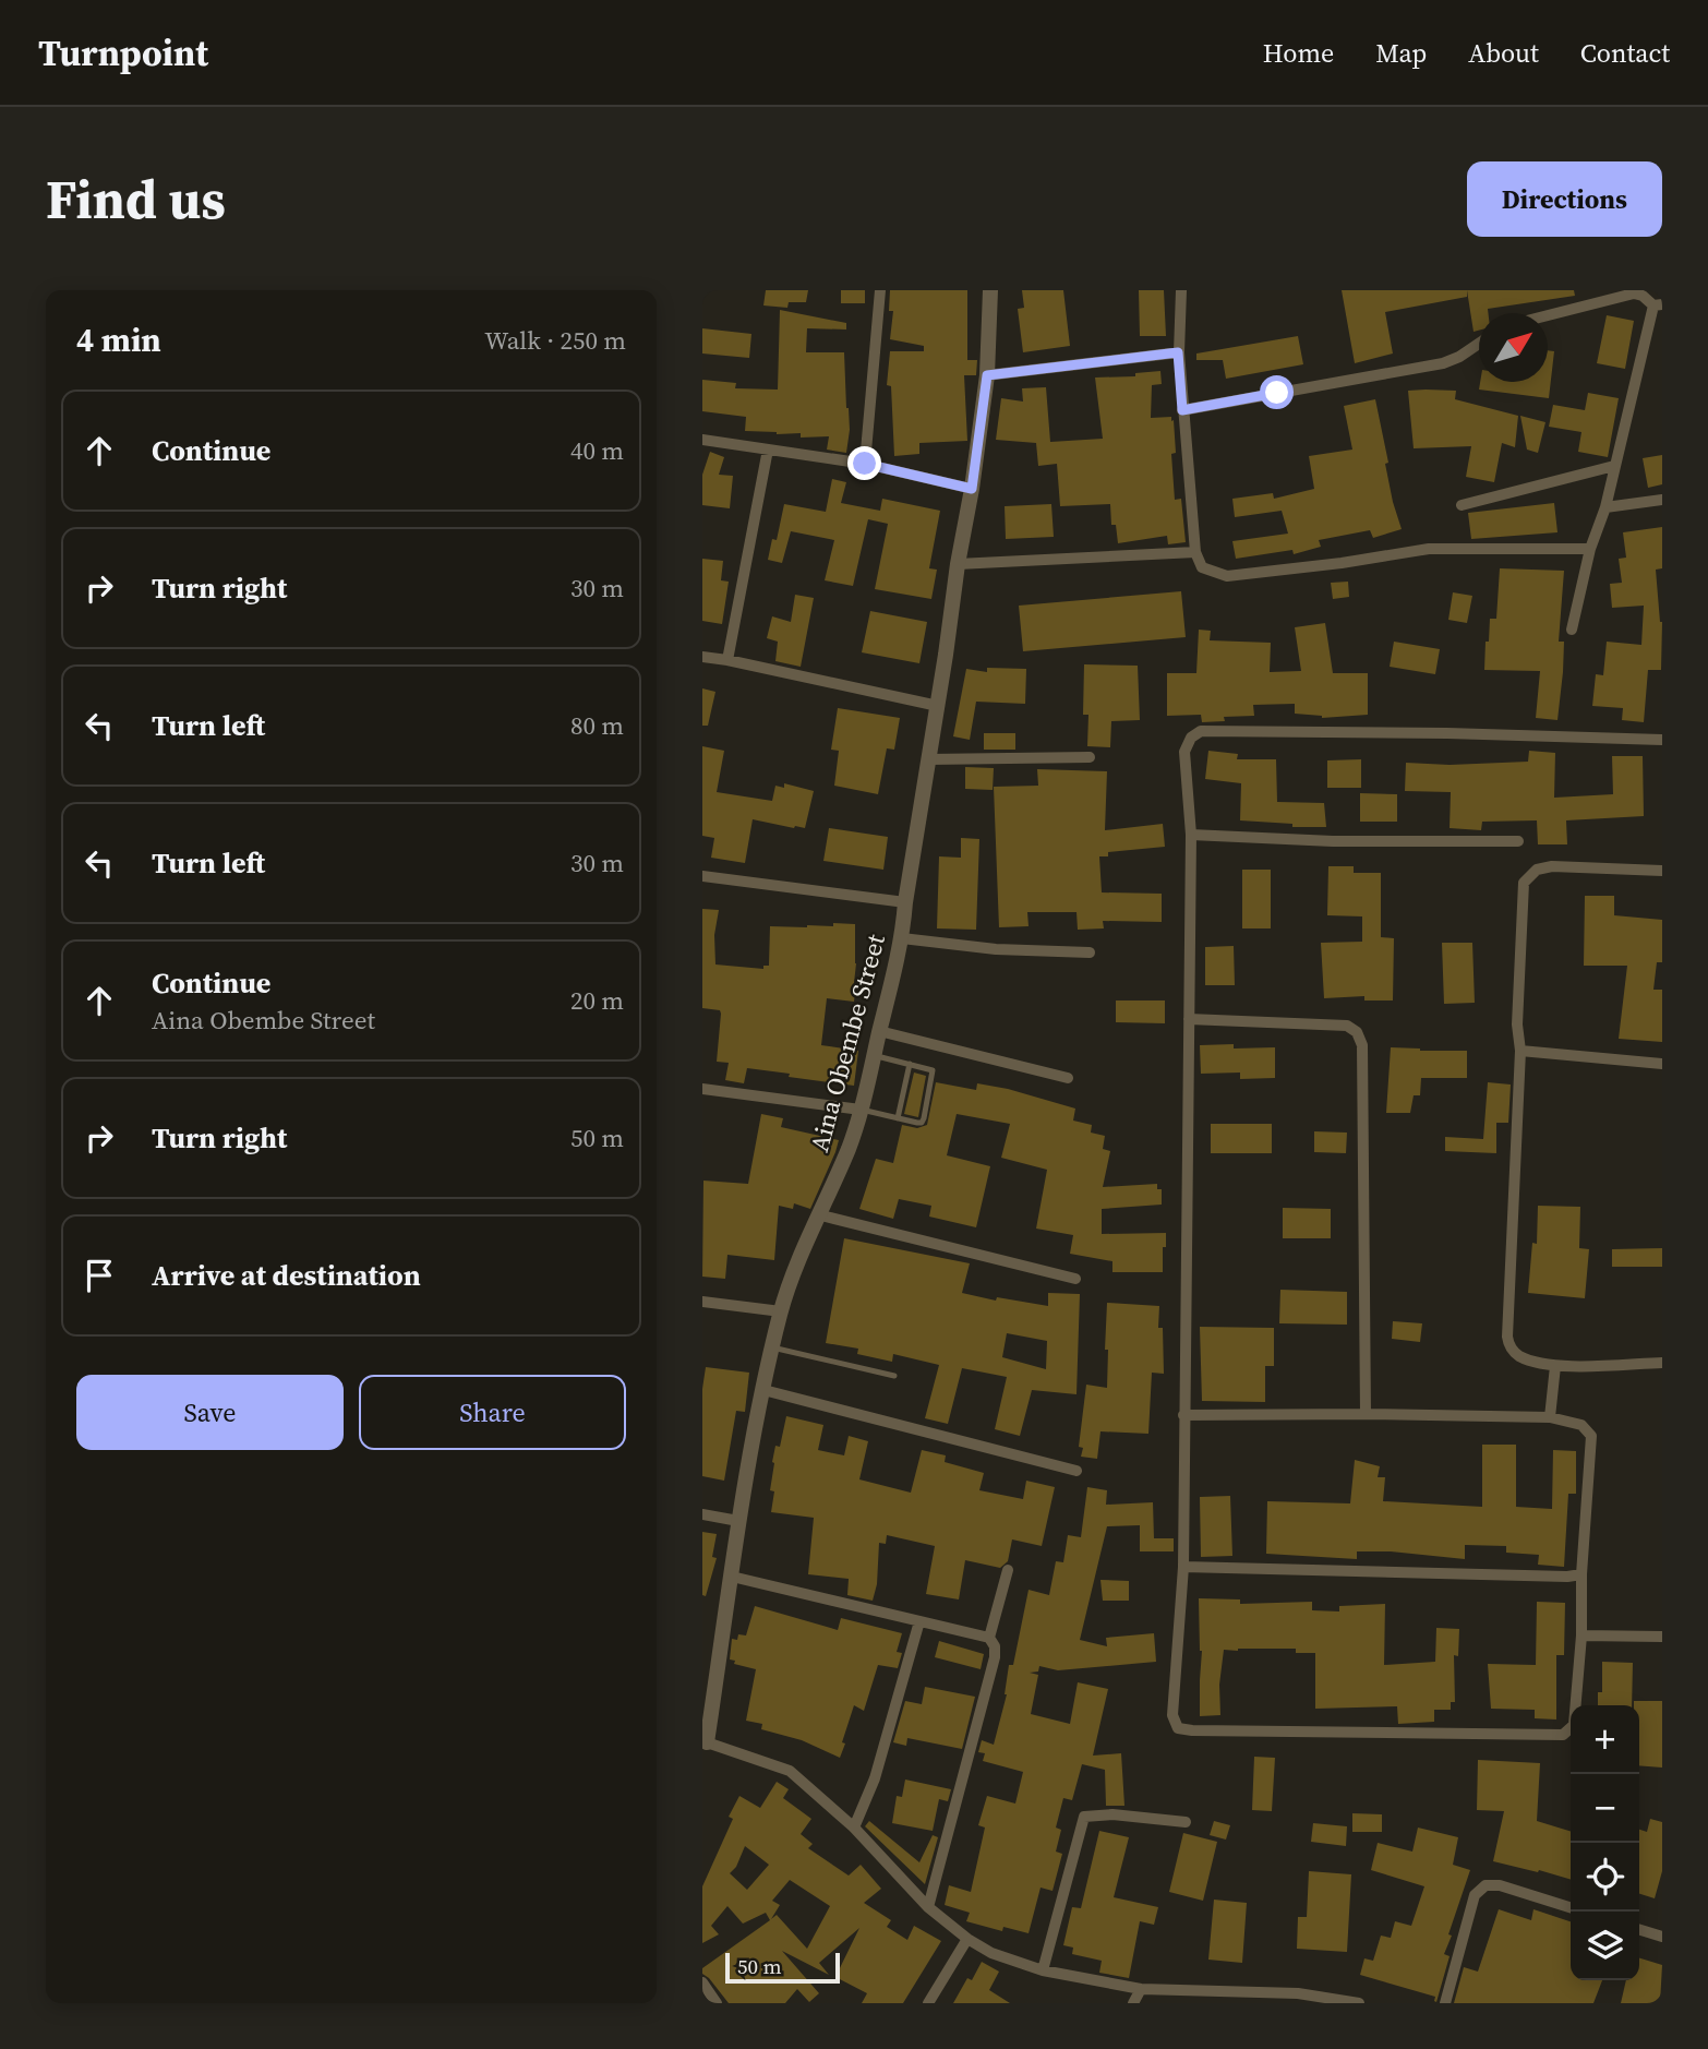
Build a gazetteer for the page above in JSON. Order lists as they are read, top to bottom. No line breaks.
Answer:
{"streets":{"street":["Aina Obembe Street"]},"scale_bar":"50 m","north":"top right","page":{"header":"Turnpoint","nav":["Home","Map","About","Contact"],"buttons":["Directions",["Save","Share"]],"title":"Find us","heading":["4 min","Walk · 250 m"],"list":[["Continue","40 m"],["Turn right","30 m"],["Turn left","80 m"],["Turn left","30 m"],["Continue","Aina Obembe Street","20 m"],["Turn right","50 m"],"Arrive at destination"],"map_buttons":["+","−"],"scale":"50 m"}}
